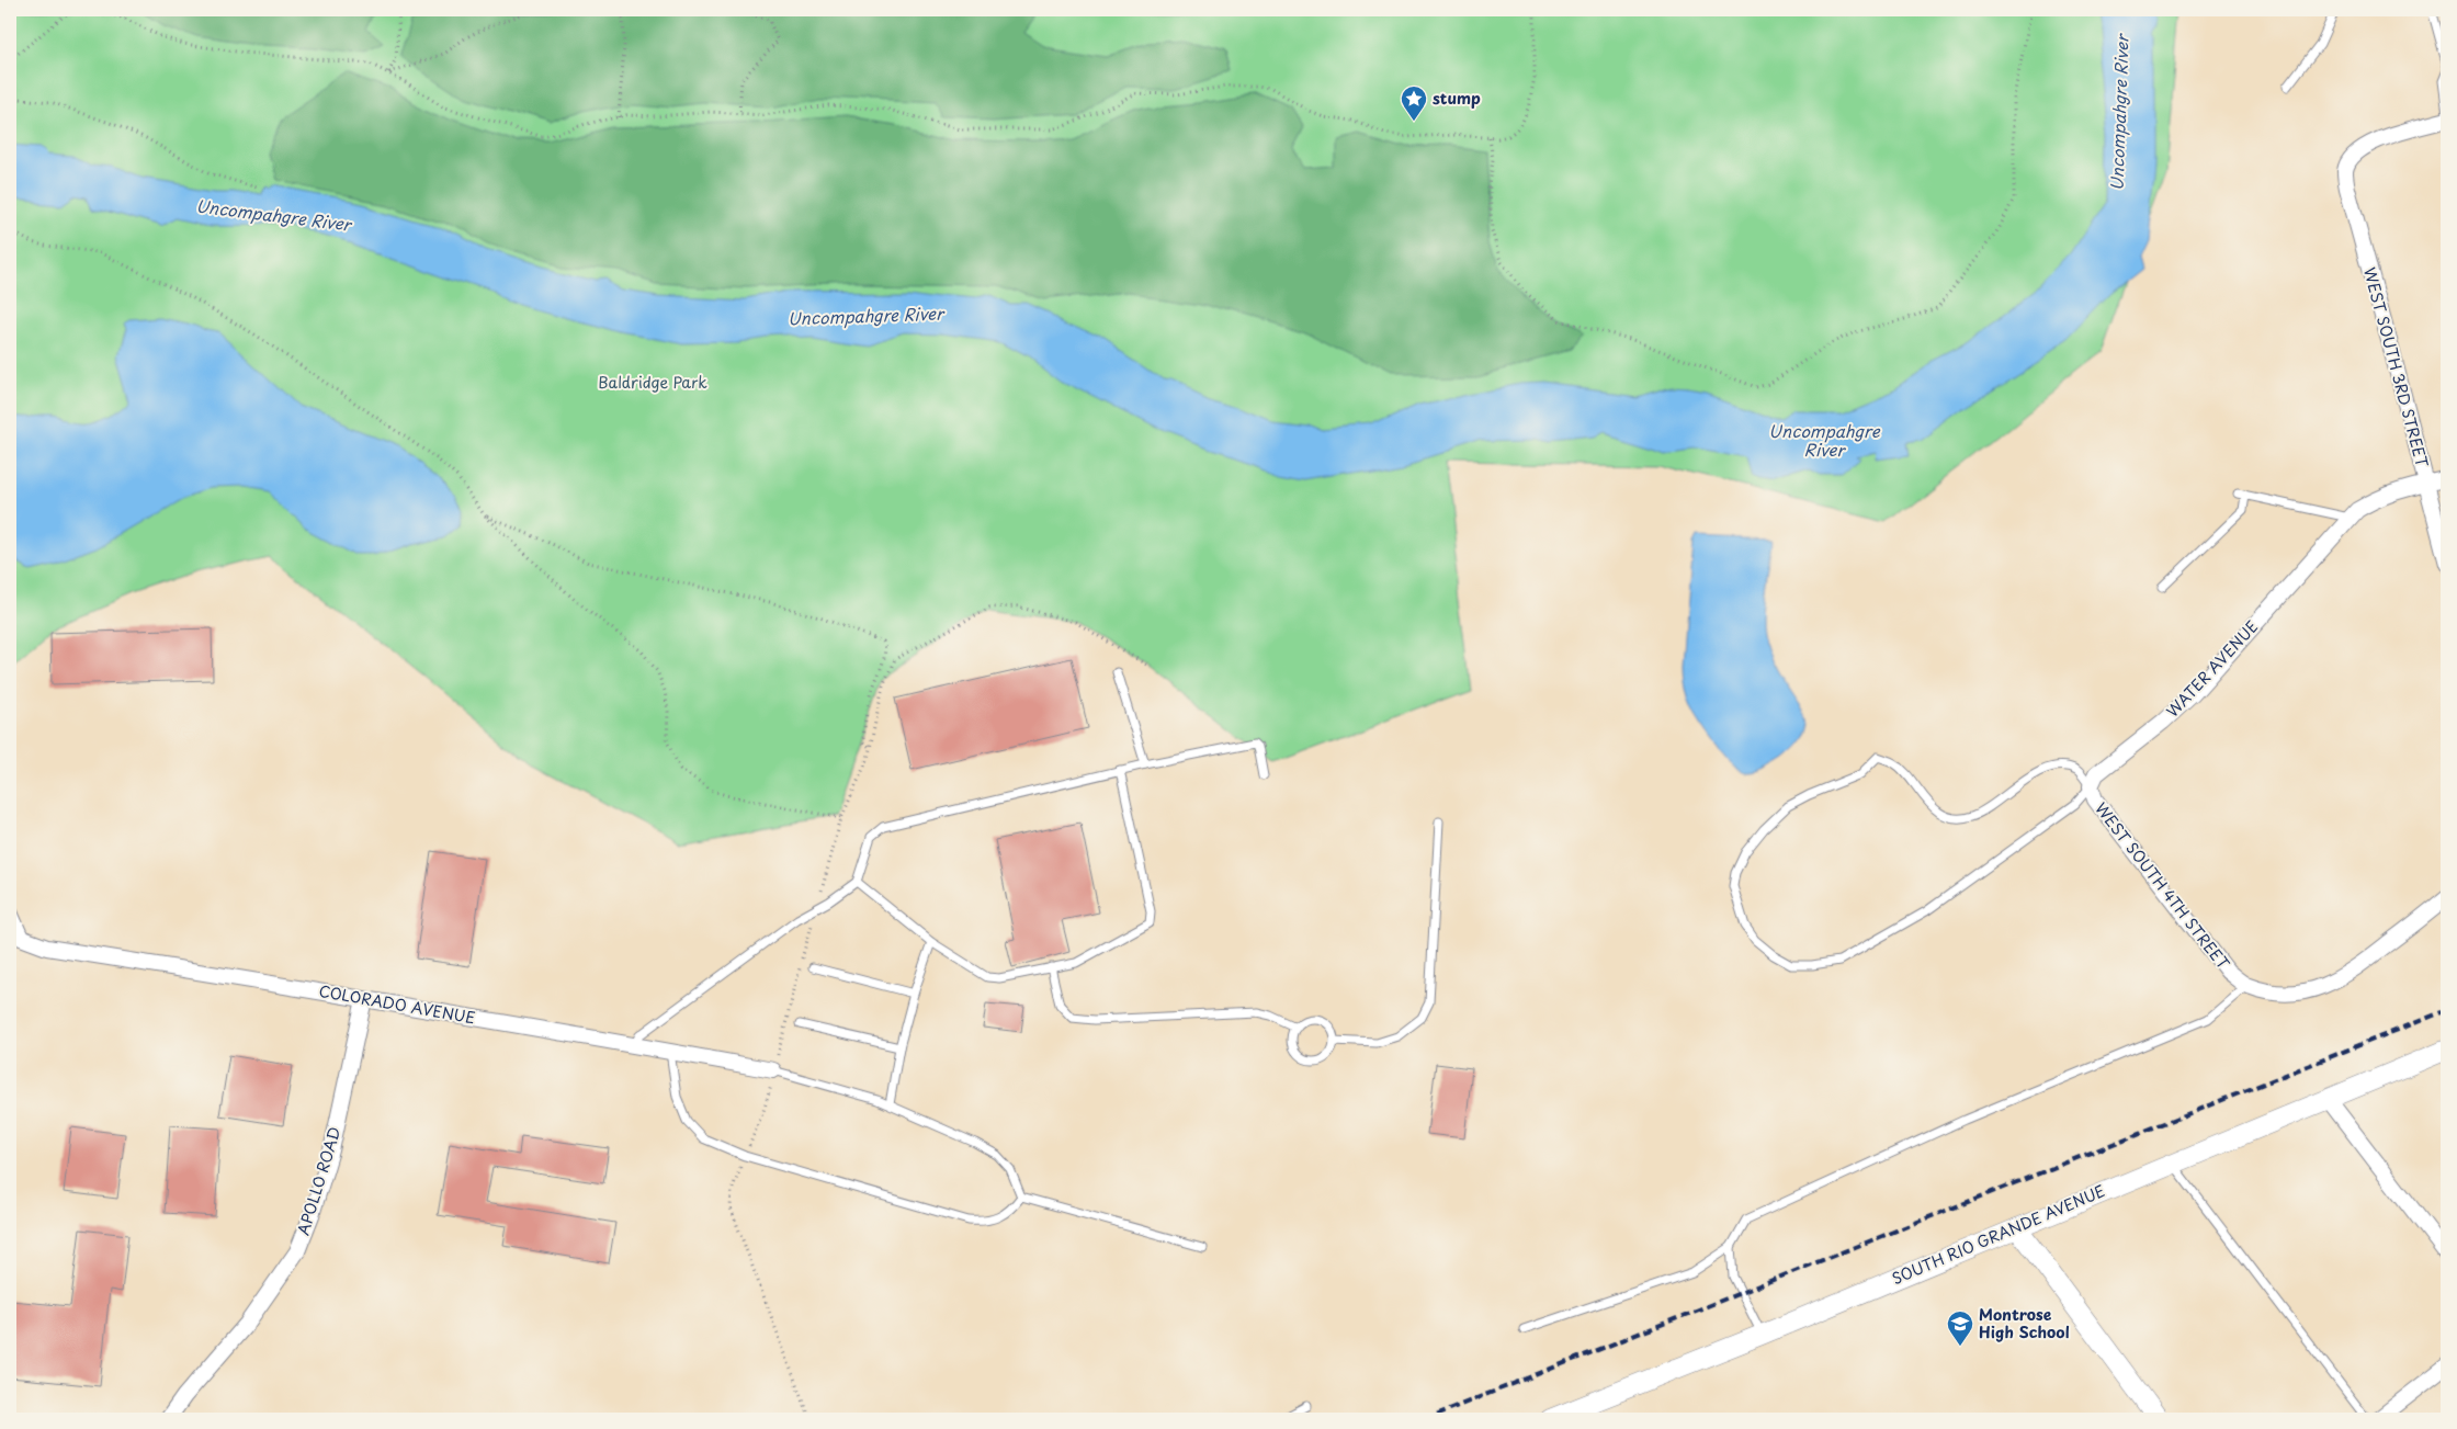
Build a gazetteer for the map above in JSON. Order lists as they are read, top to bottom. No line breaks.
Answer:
{"streets":{"street":["WEST SOUTH 3RD STREET","WATER AVENUE","WEST SOUTH 4TH STREET","COLORADO AVENUE","APOLLO ROAD","SOUTH RIO GRANDE AVENUE"]},"crossings":[["WEST SOUTH 3RD STREET","WATER AVENUE"],["WATER AVENUE","WEST SOUTH 4TH STREET"],["COLORADO AVENUE","APOLLO ROAD"]],"water":["Uncompahgre River"],"parks":["Baldridge Park"],"places":{"place":["stump"],"school or university":["Montrose High School"]}}
